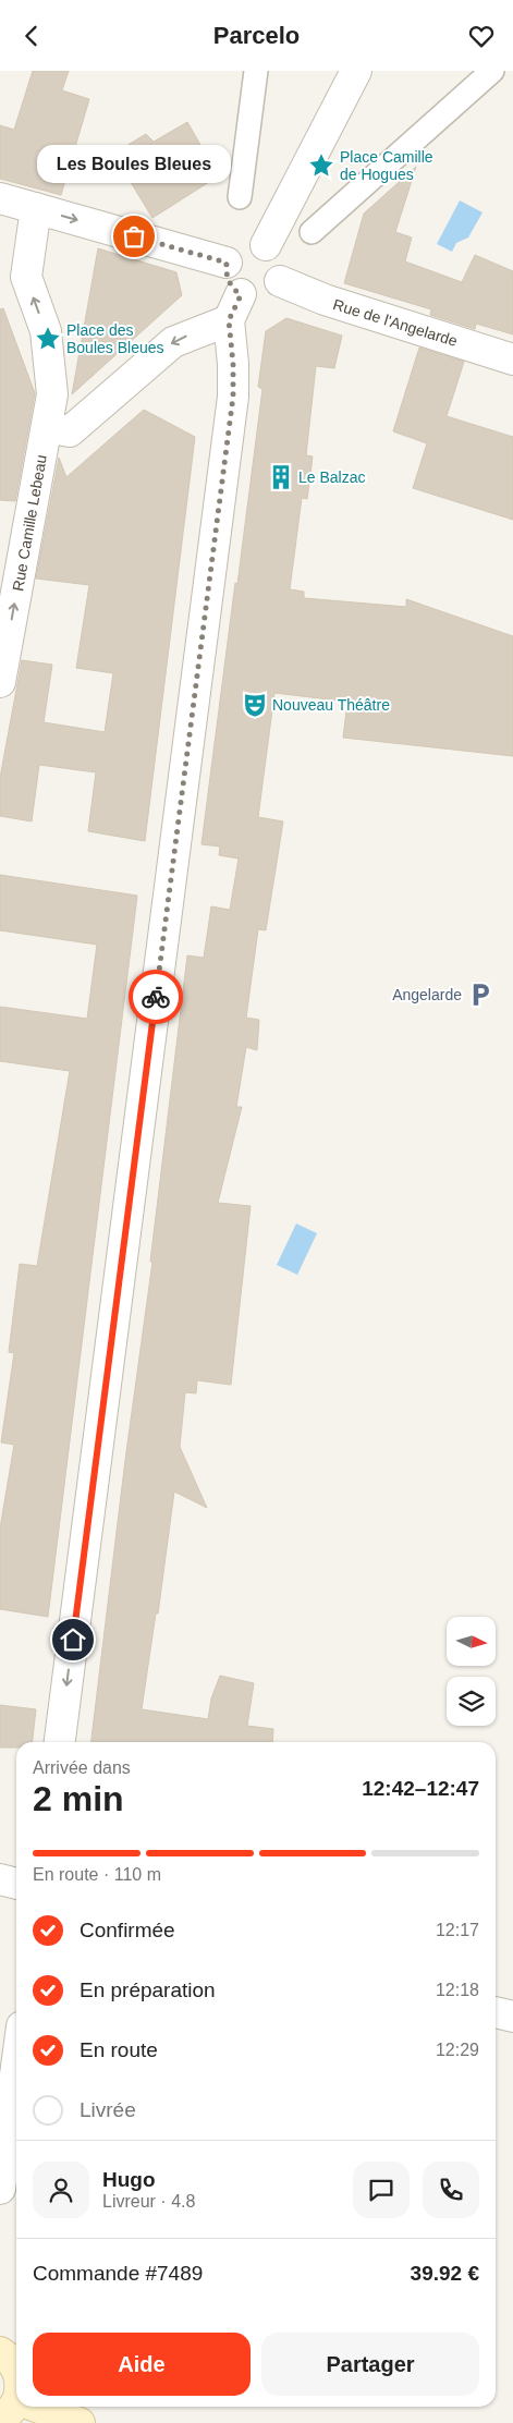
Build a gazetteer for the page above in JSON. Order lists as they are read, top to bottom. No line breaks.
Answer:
{"streets":{"street":["Rue de l'Angelarde","Rue Camille Lebeau"]},"places":{"place":["Place Camille de Hogues","Place des Boules Bleues"],"other":["Les Boules Bleues"],"building":["Le Balzac"],"theatre":["Nouveau Théâtre"],"parking":["Angelarde"]},"north":"right","page":{"header":"Parcelo","bubble":"Les Boules Bleues","heading":["2 min","Arrivée dans","12:42–12:47"],"panel":["Hugo","Livreur · 4.8","Commande #7489","39.92 €"],"bar":"En route · 110 m","list":[["Confirmée","12:17"],["En préparation","12:18"],["En route","12:29"],"Livrée"],"buttons":["Aide","Partager"]}}
